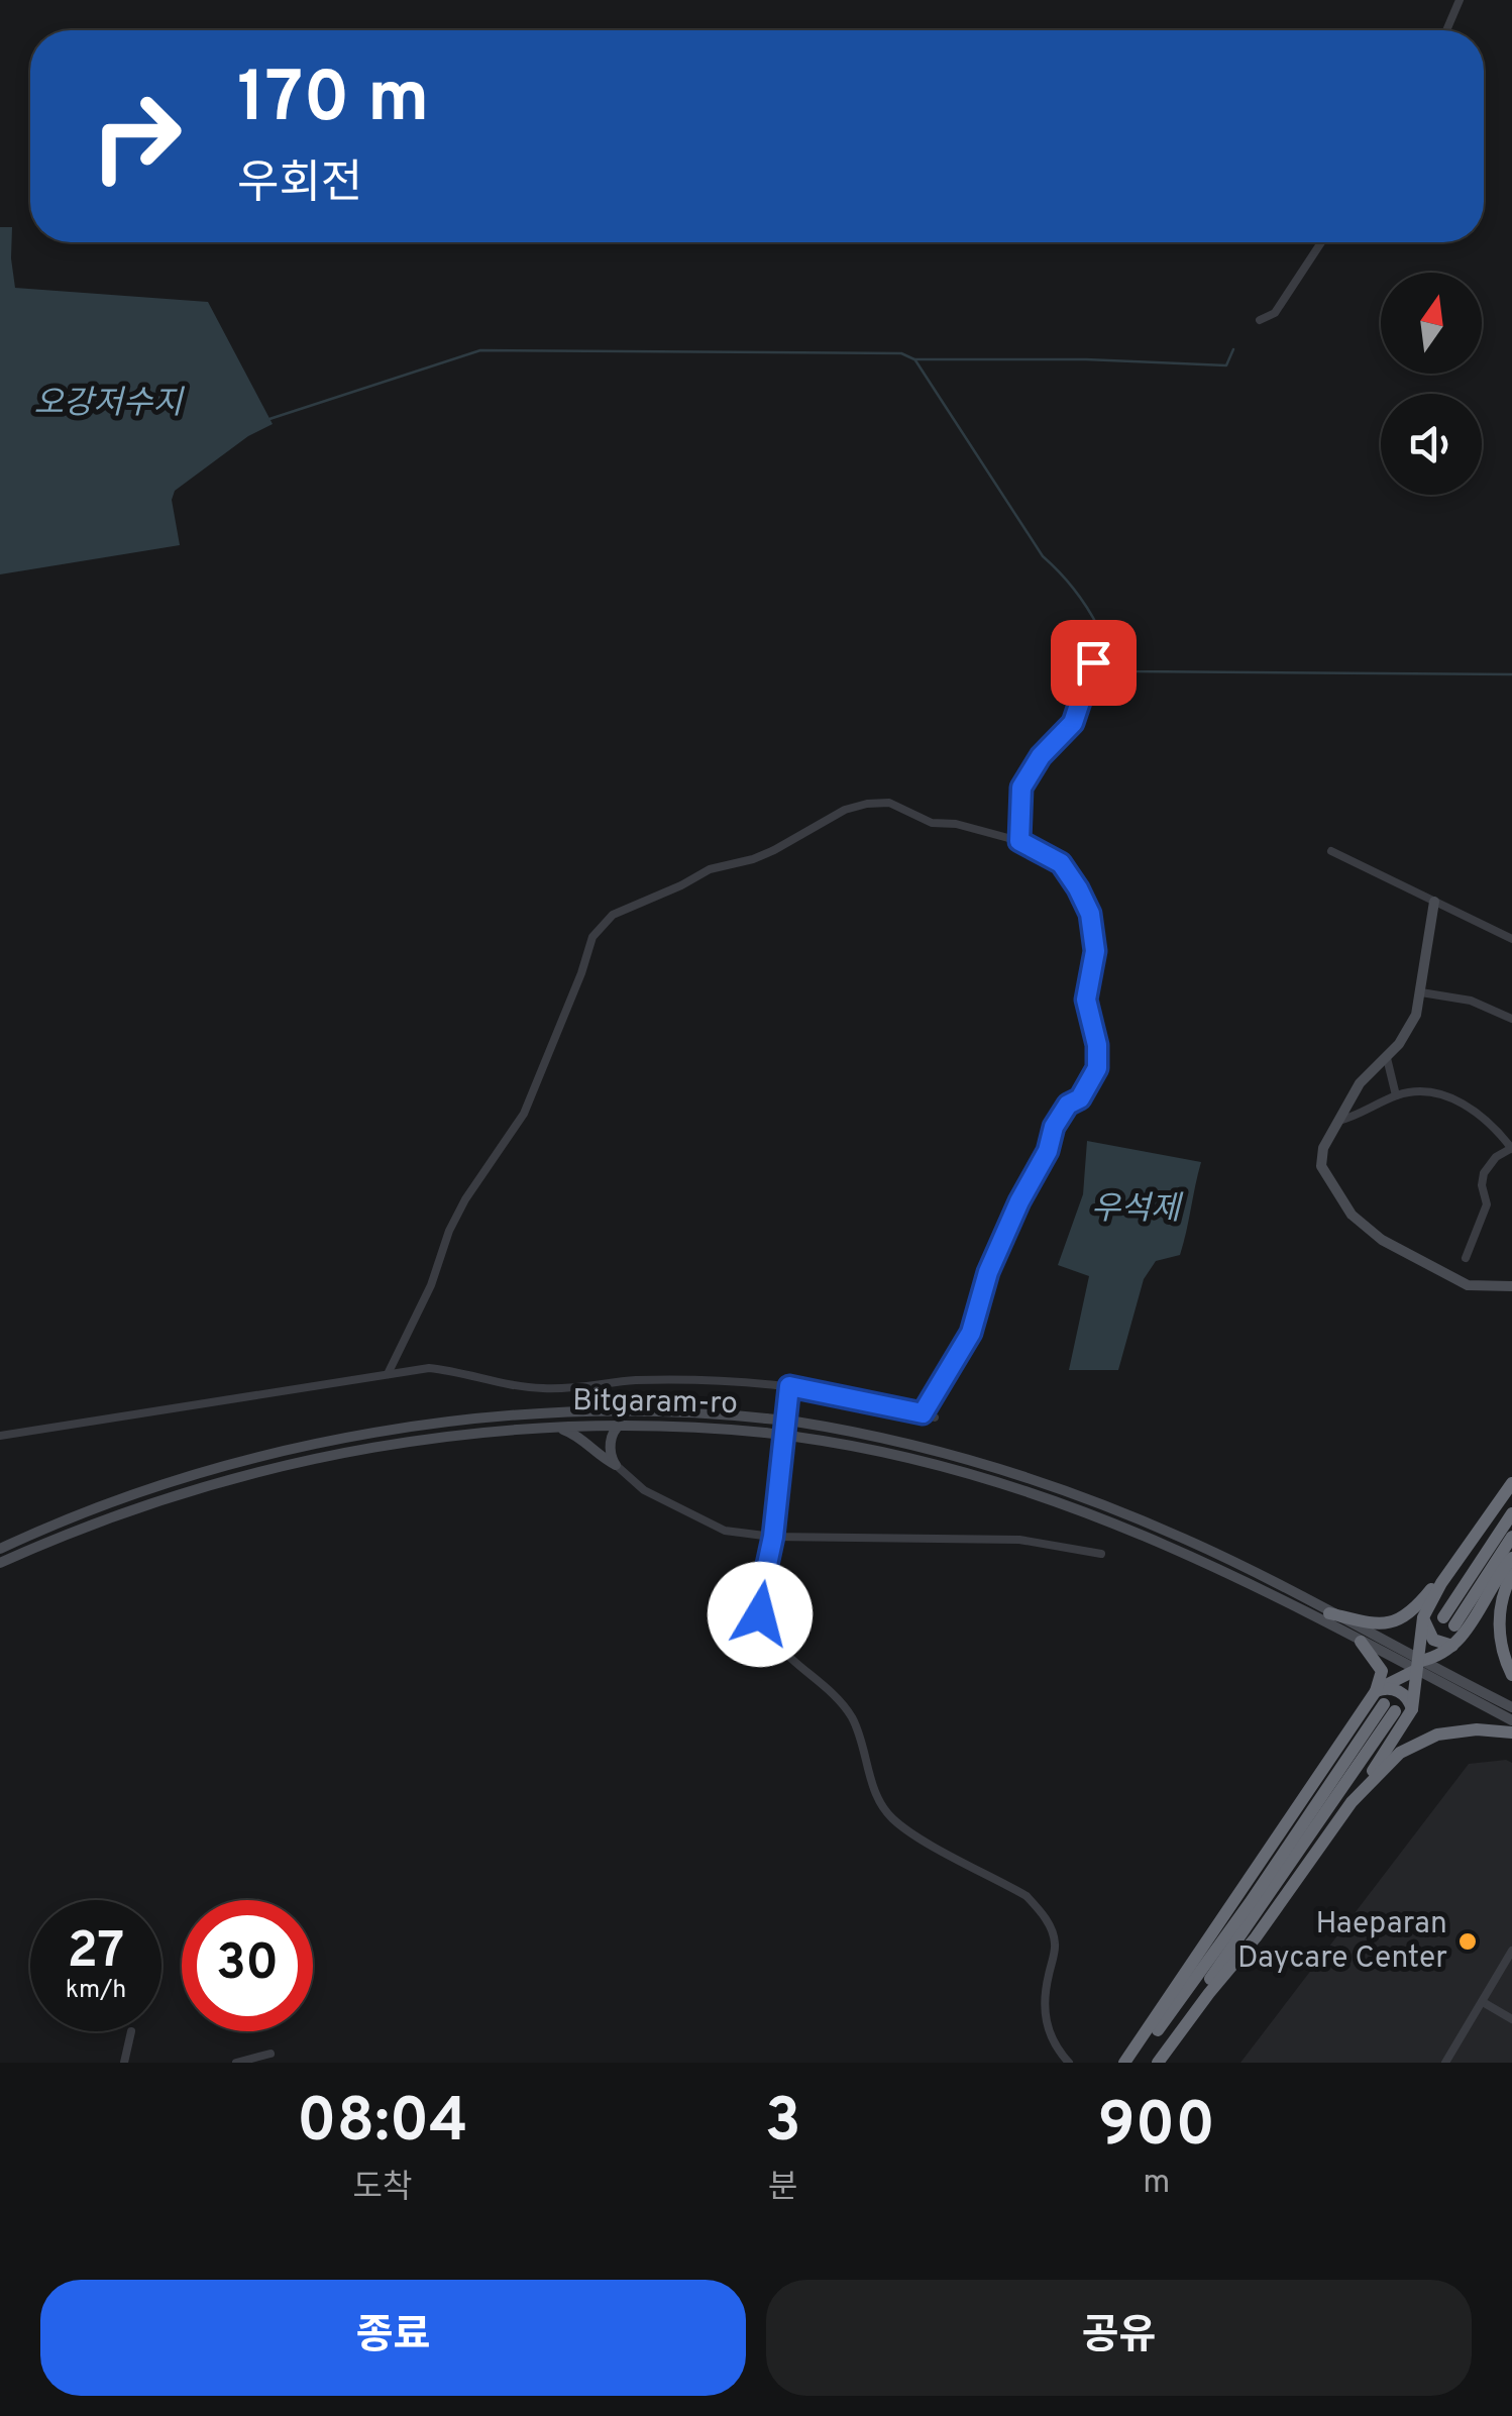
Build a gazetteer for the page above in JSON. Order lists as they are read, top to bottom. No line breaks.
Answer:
{"streets":{"main road":["Bitgaram-ro"]},"water":["오강저수지","우석제"],"places":["Haeparan Daycare Center"],"north":"top","page":{"turn":["170 m","우회전"],"speed":"27 km/h","limit":"30","eta":["08:04","도착","3","분","900","m"],"buttons":["종료","공유"]}}
